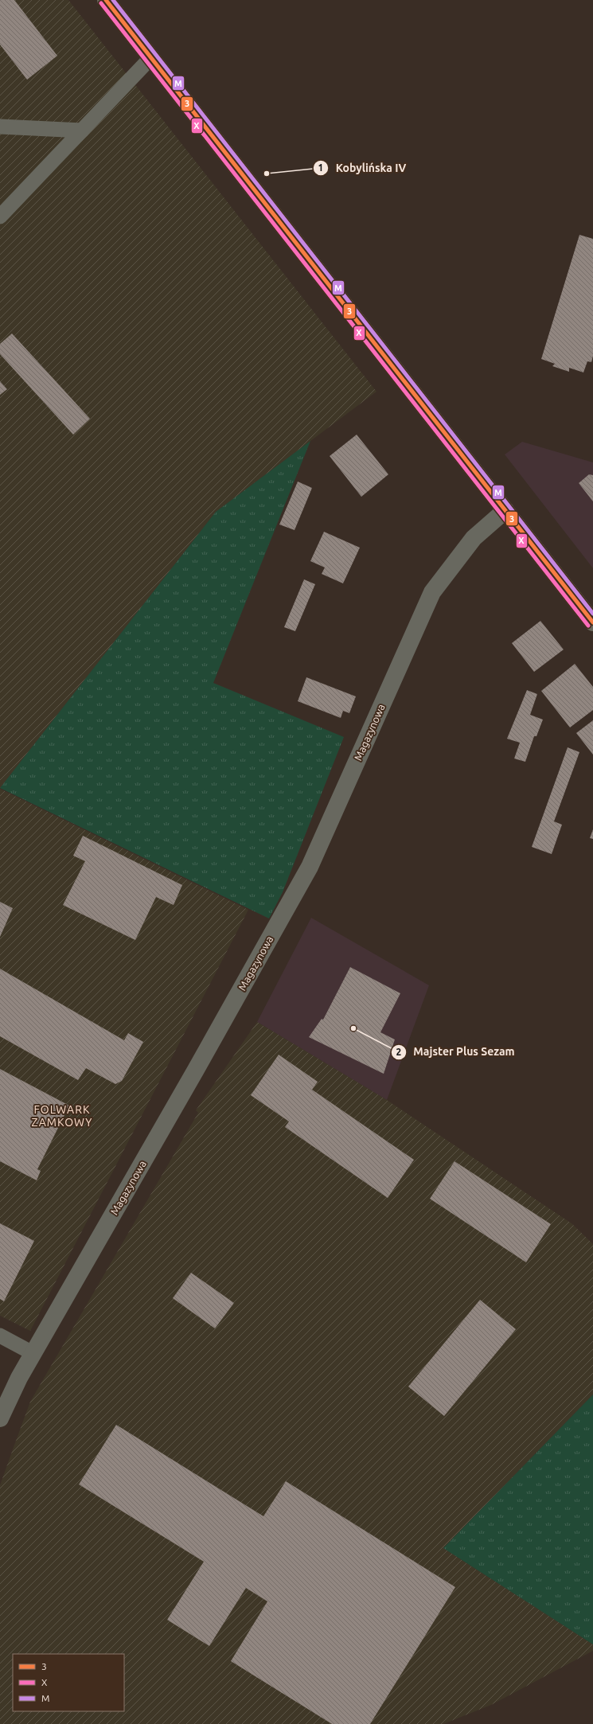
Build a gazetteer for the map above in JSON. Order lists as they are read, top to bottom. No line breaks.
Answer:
{"streets":{"street":["Magazynowa"]},"districts":["FOLWARK ZAMKOWY"],"places":["Kobylińska IV","Majster Plus Sezam"],"lines":["transit line 3","transit line M","transit line X"],"legend":["3","X","M"]}
